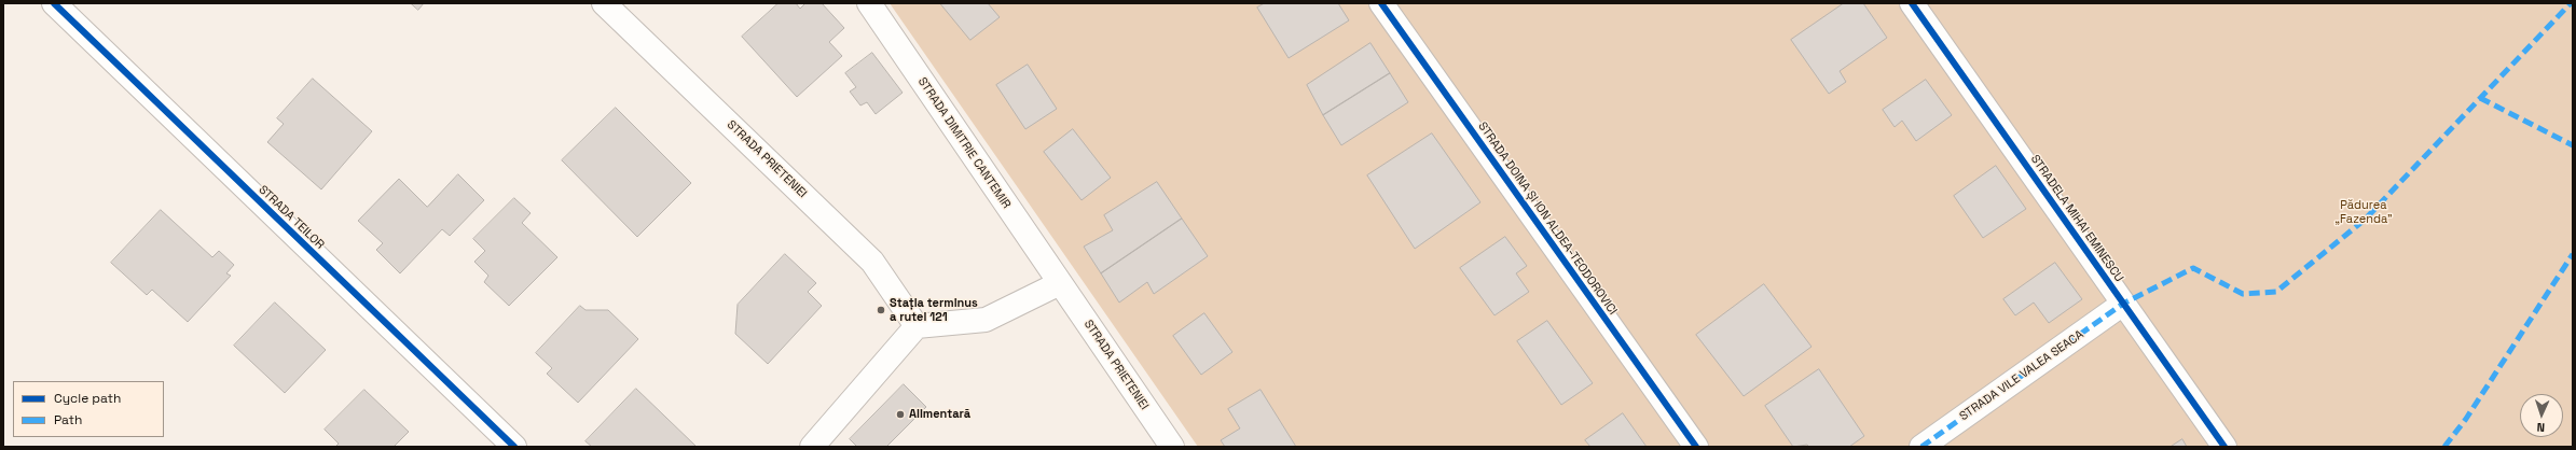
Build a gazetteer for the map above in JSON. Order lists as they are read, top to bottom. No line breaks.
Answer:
{"streets":{"street":["STRADA DIMITRIE CANTEMIR","STRADA PRIETENIEI","STRADA TEILOR","STRADA DOINA ȘI ION ALDEA-TEODOROVICI","STRADELA MIHAI EMINESCU","STRADA VILE VALEA SEACA"]},"crossings":[["STRADA DIMITRIE CANTEMIR","STRADA PRIETENIEI"],["STRADELA MIHAI EMINESCU","STRADA VILE VALEA SEACA"]],"parks":["Pădurea „Fazenda”"],"places":["Stația terminus a rutei 121","Alimentară"],"legend":["Cycle path","Path"],"north":"bottom"}
